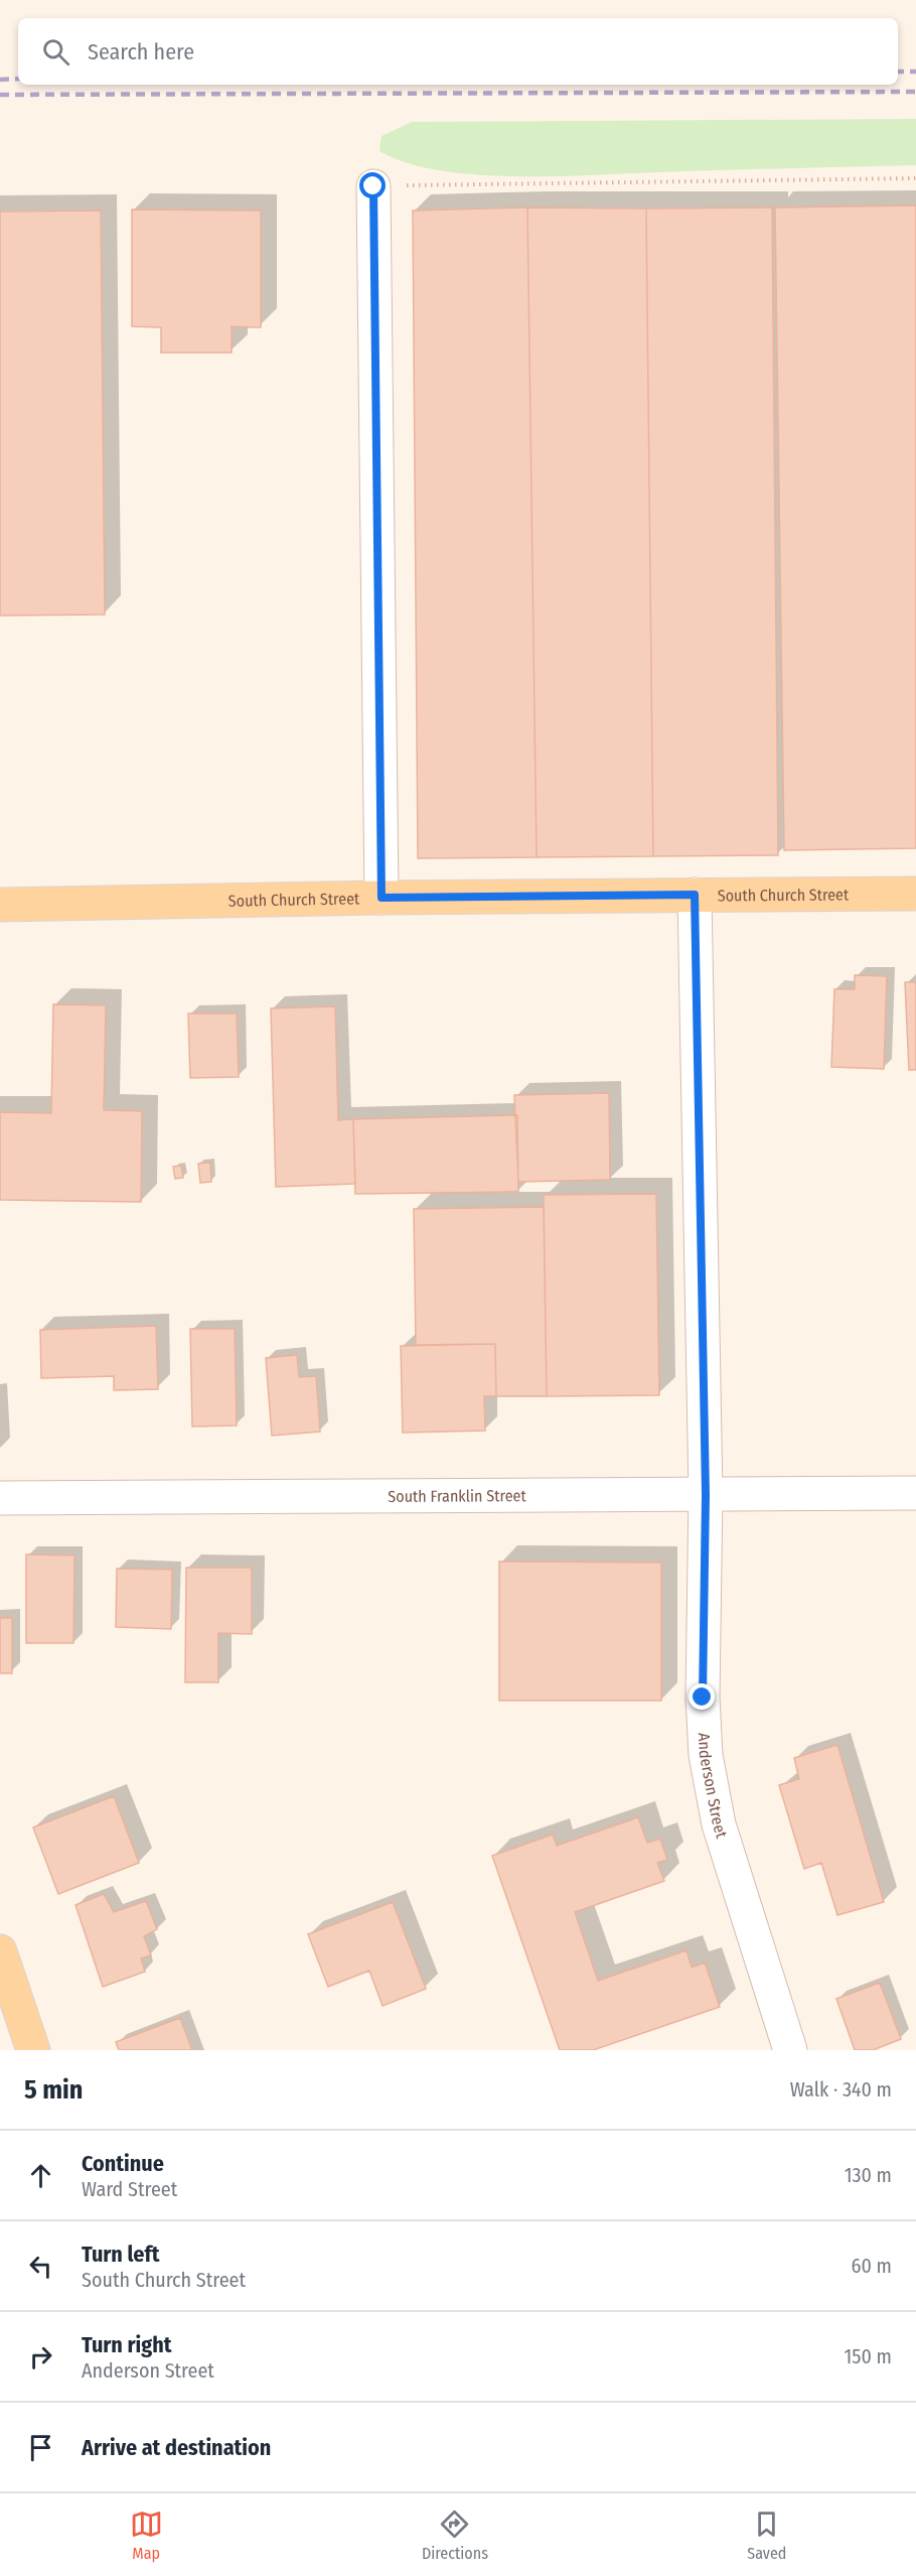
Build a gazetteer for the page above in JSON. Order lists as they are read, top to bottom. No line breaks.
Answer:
{"streets":{"main road":["South Church Street"],"street":["South Franklin Street","Anderson Street"]},"crossings":[["South Church Street","Anderson Street"],["South Franklin Street","Anderson Street"]],"page":{"search":"Search here","heading":["5 min","Walk · 340 m"],"list":[["Continue","Ward Street","130 m"],["Turn left","South Church Street","60 m"],["Turn right","Anderson Street","150 m"],"Arrive at destination"],"nav":["Map","Directions","Saved"]}}
